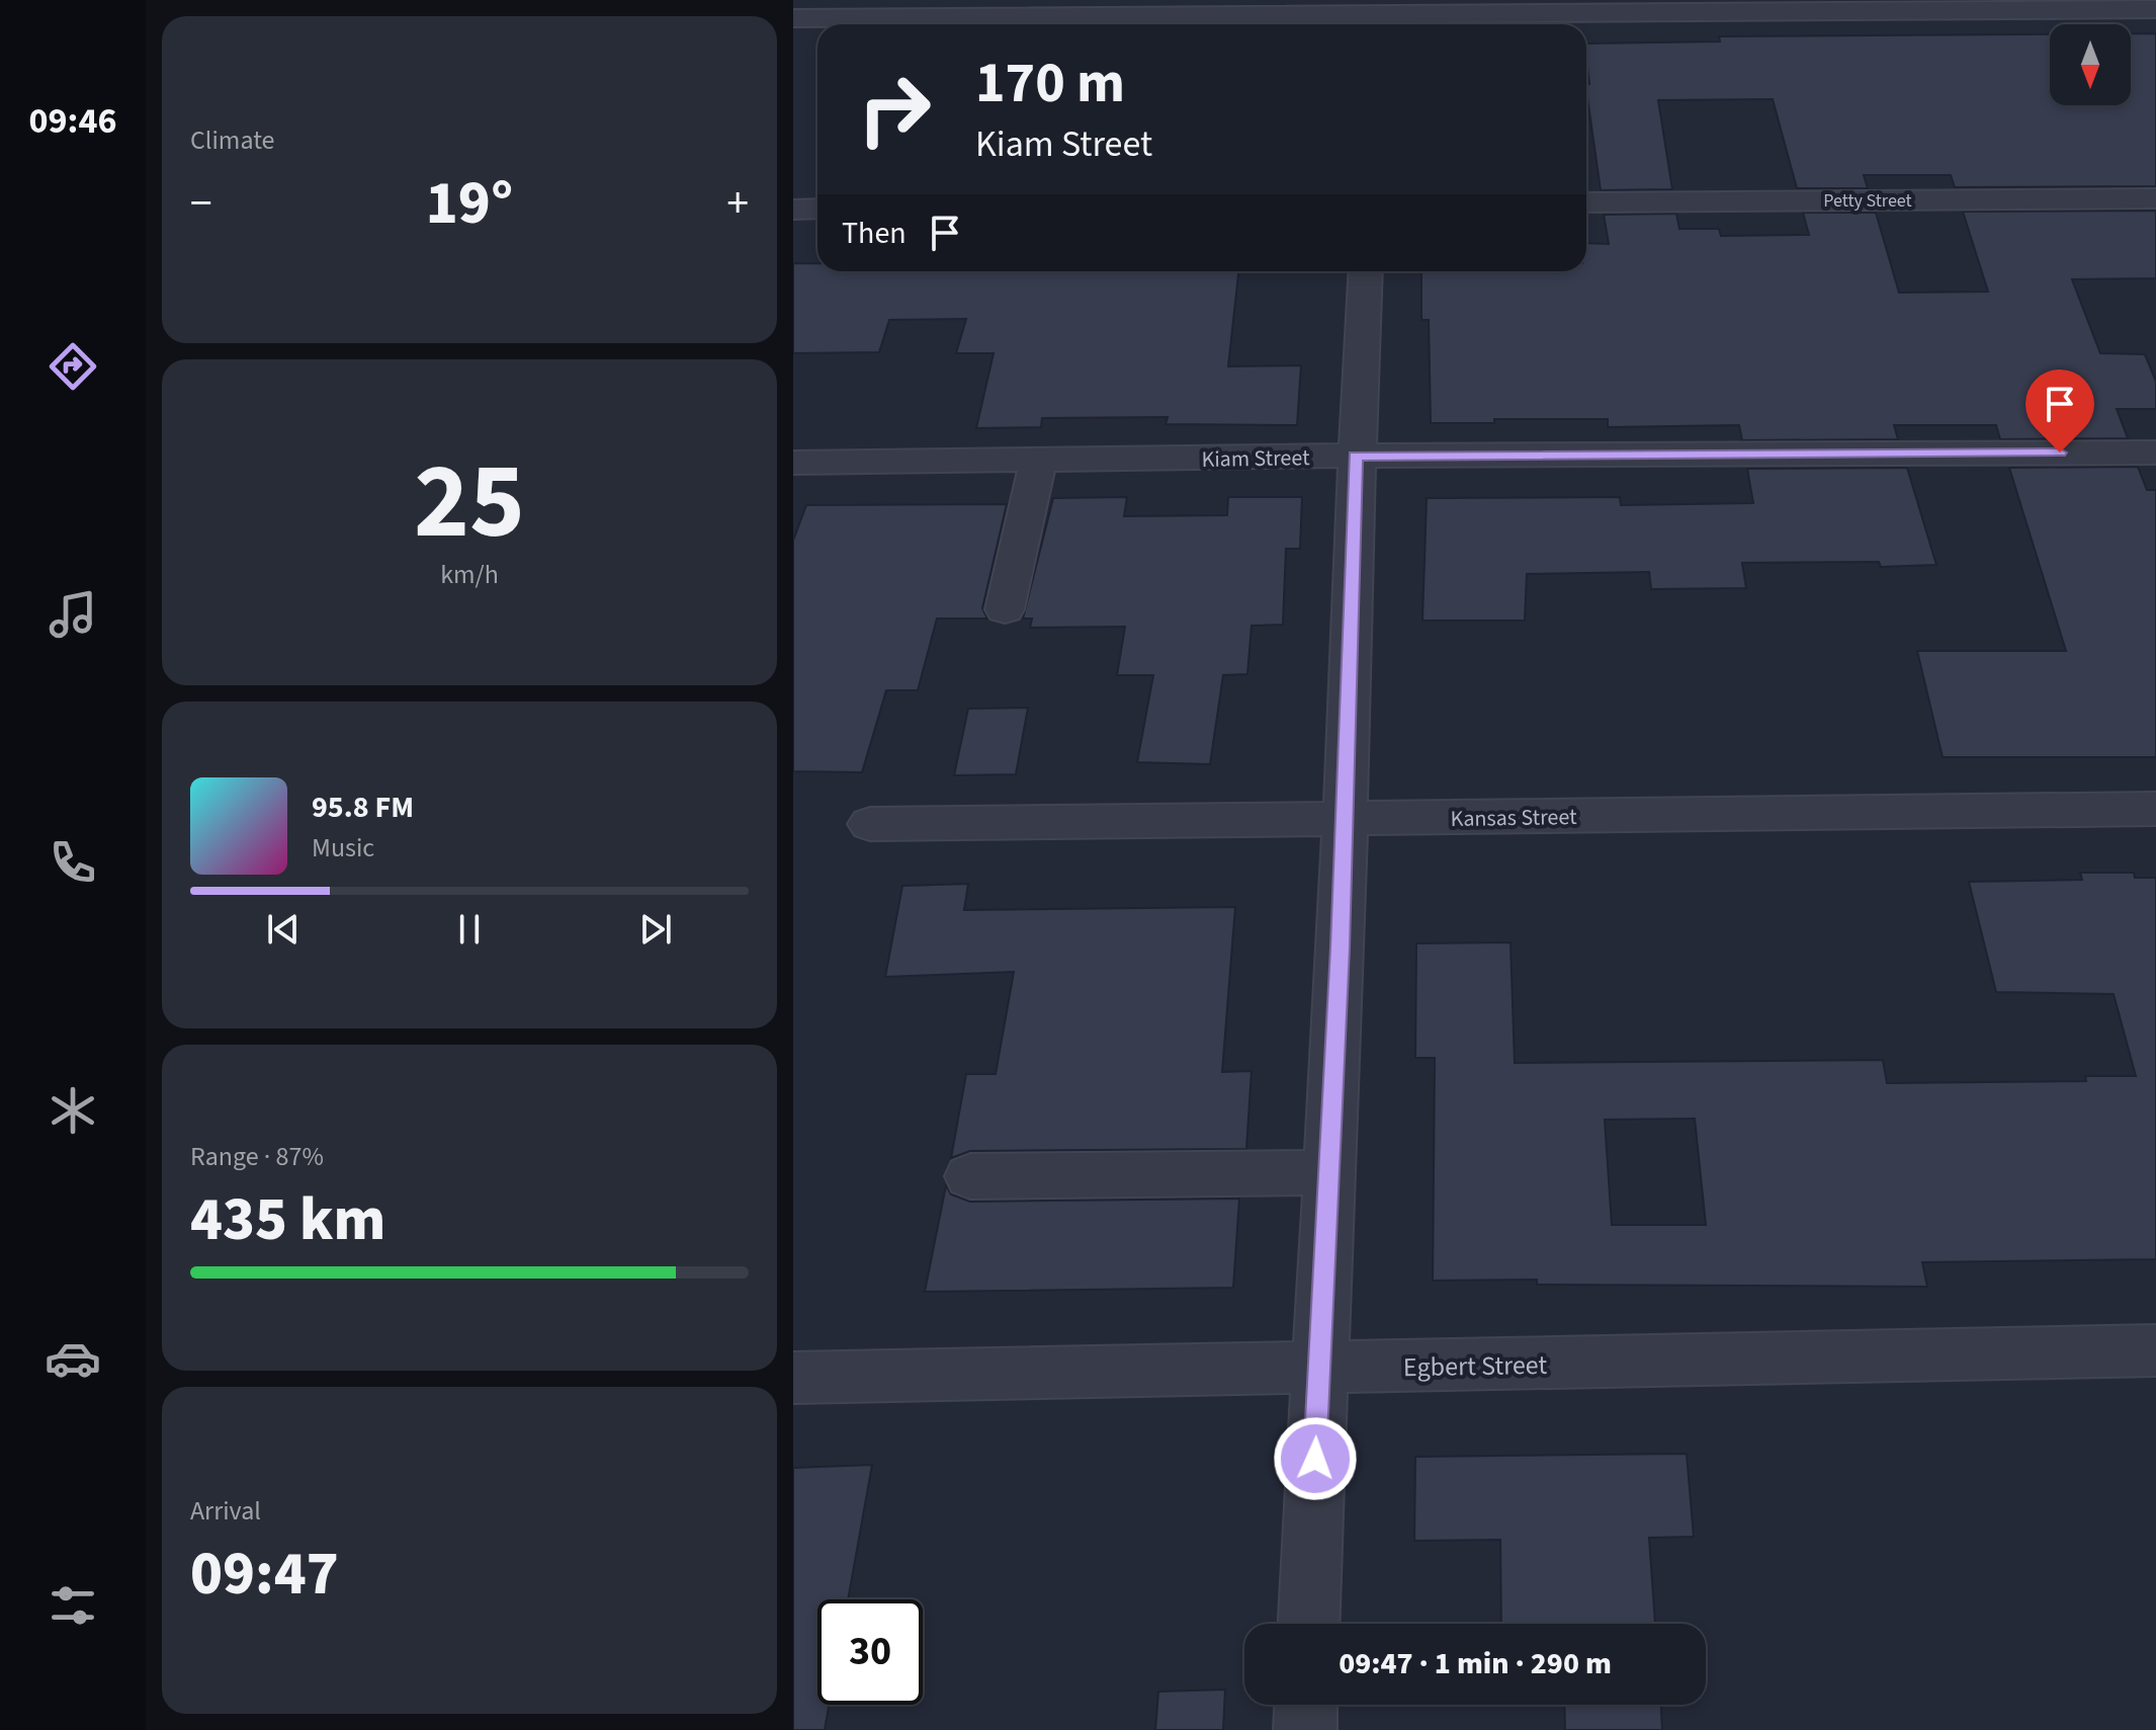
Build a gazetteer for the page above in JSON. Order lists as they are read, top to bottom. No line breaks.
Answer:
{"streets":{"street":["Petty Street","Kiam Street","Kansas Street","Egbert Street"]},"north":"bottom","page":{"tabs":"09:46","tile":["Climate",["25","km/h"],["Range · 87%","435 km"],["Arrival","09:47"]],"turn":["170 m","Kiam Street"],"heat":["−","19°","+"],"then":"Then","song":["95.8 FM","Music"],"limit":"30","trip":"09:47 · 1 min · 290 m"}}
